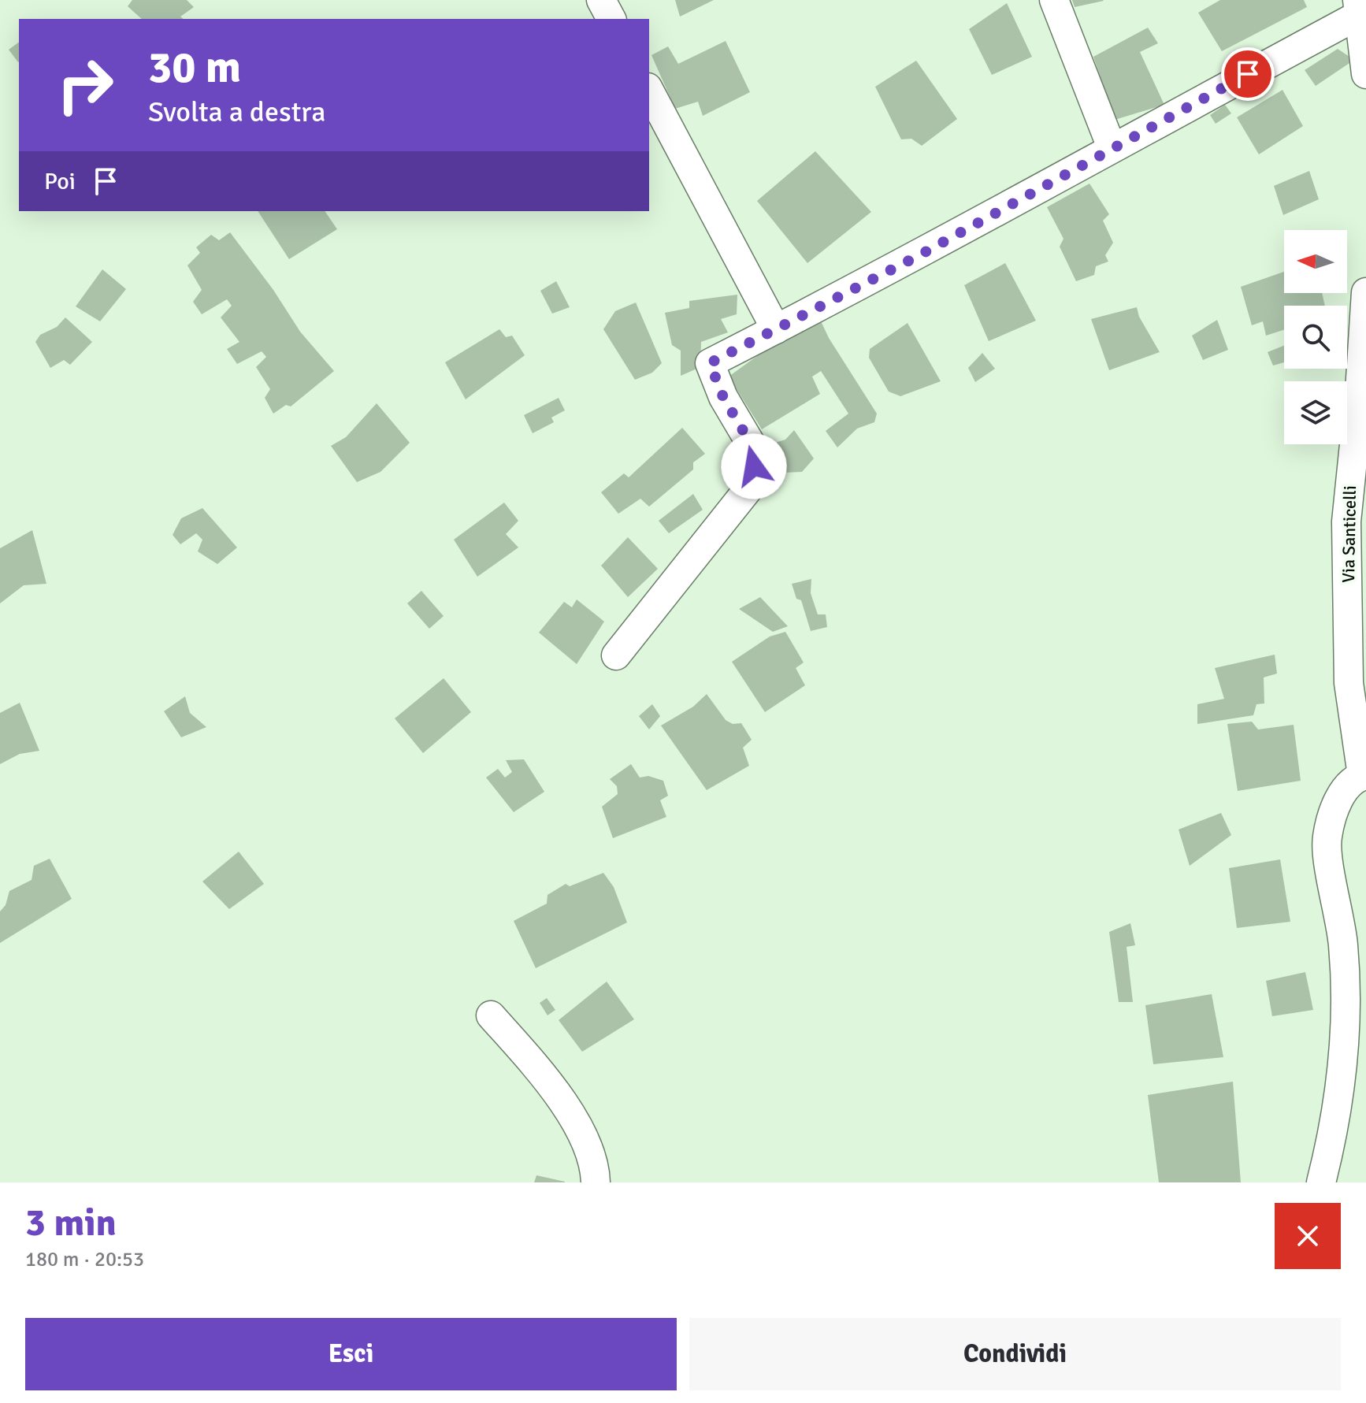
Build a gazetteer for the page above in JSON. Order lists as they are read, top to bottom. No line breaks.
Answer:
{"streets":{"street":["Via Santicelli"]},"north":"left","page":{"turn":["30 m","Svolta a destra"],"then":"Poi","heading":["3 min","180 m · 20:53"],"buttons":["Esci","Condividi"]}}
